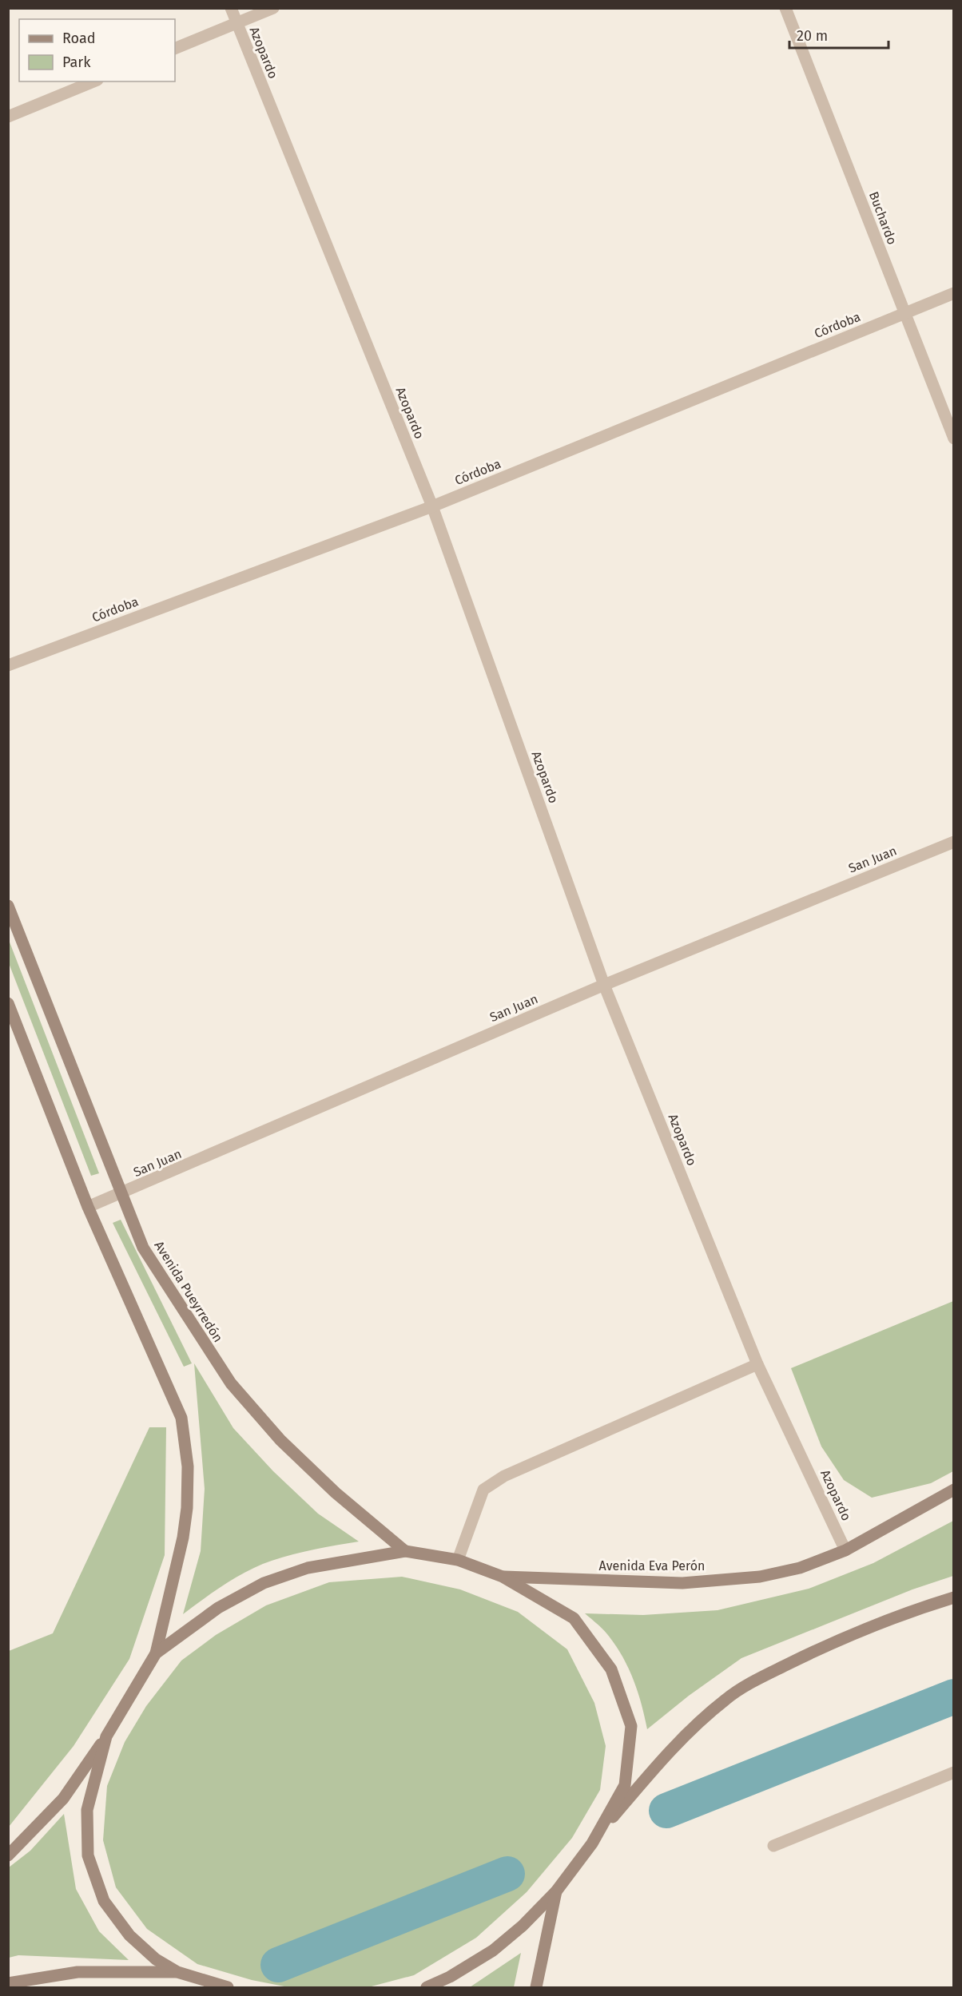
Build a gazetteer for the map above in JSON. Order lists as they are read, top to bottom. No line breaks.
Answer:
{"streets":{"main road":["Avenida Pueyrredón","Avenida Eva Perón"],"street":["Azopardo","Buchardo","Córdoba","San Juan"]},"crossings":[["Azopardo","Córdoba"],["Azopardo","San Juan"],["Azopardo","Avenida Eva Perón"],["Buchardo","Córdoba"],["San Juan","Avenida Pueyrredón"]],"legend":["Road","Park"],"scale_bar":"20 m"}
